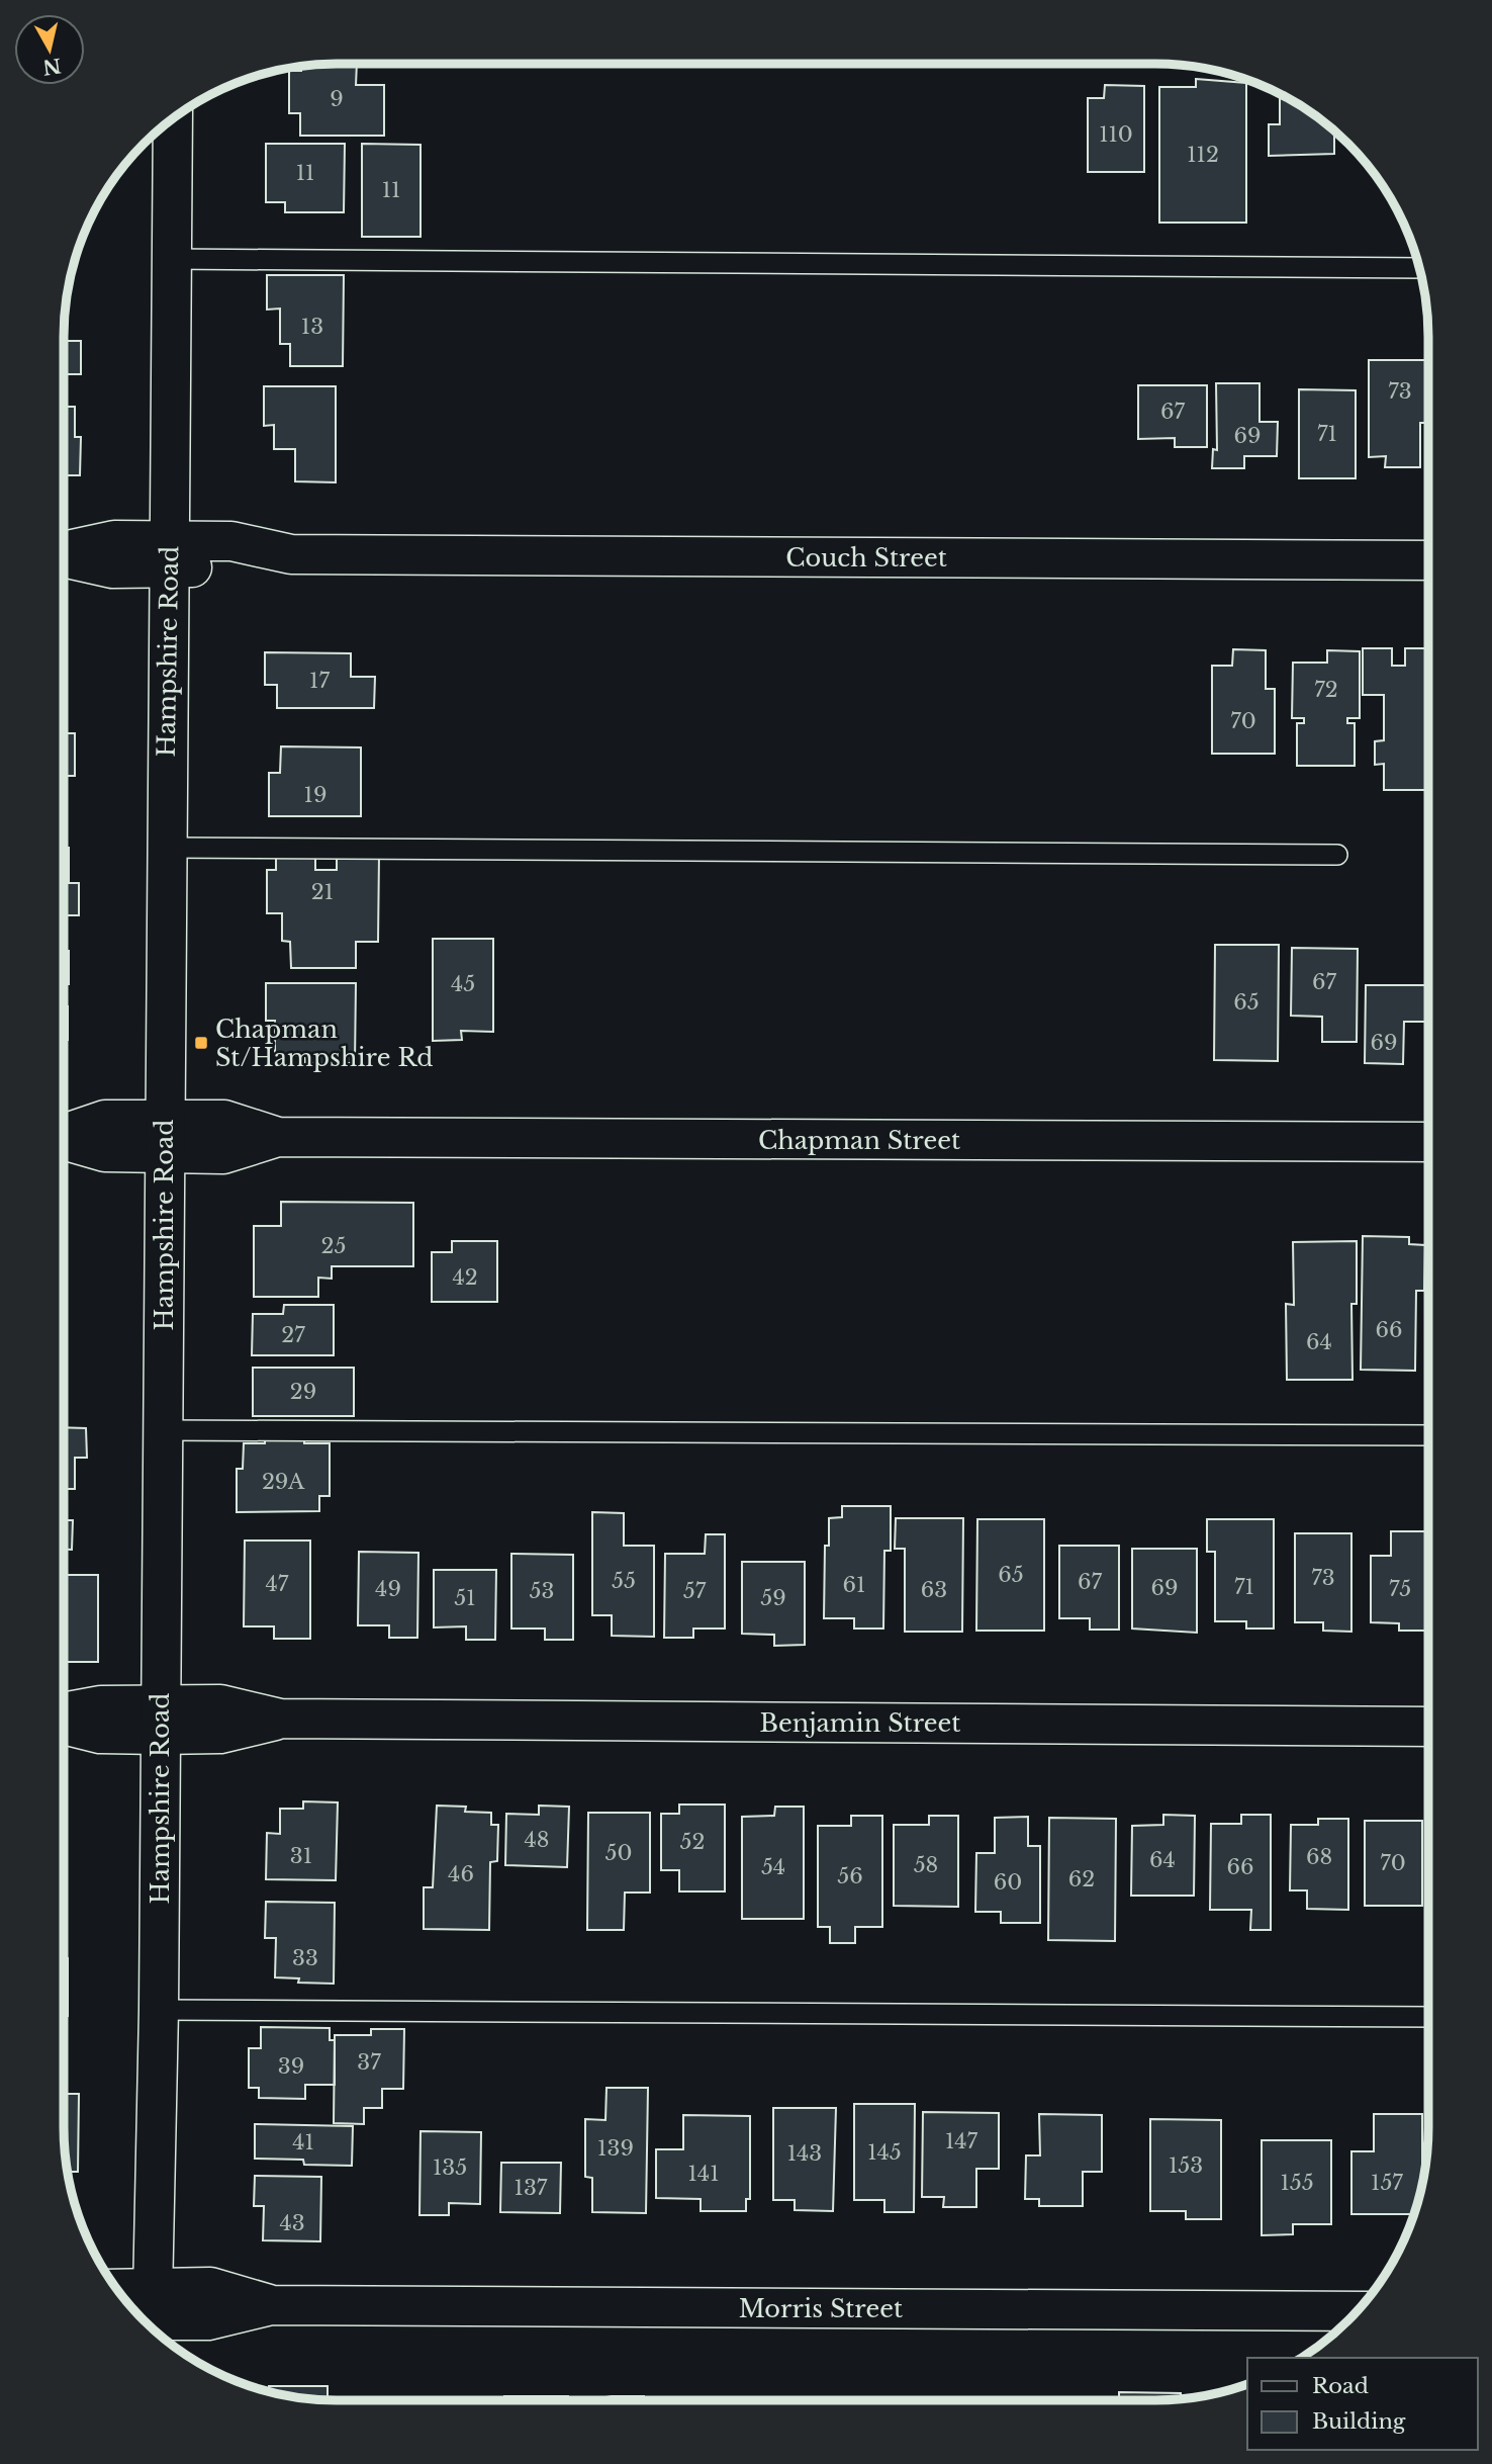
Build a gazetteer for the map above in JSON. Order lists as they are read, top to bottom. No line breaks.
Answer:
{"streets":{"street":["Couch Street","Hampshire Road","Chapman Street","Benjamin Street","Morris Street"]},"crossings":[["Couch Street","Hampshire Road"],["Hampshire Road","Chapman Street"],["Hampshire Road","Benjamin Street"],["Hampshire Road","Morris Street"]],"places":{"transit":["Chapman St/Hampshire Rd"]},"house_numbers":["9","110","112","11","11","13","73","67","71","69","17","72","70","19","21","67","45","65","69","25","42","66","27","64","29","29A","65","73","55","67","47","61","71","69","49","75","63","53","57","51","59","48","52","50","31","68","64","70","58","54","66","46","56","62","60","33","37","39","147","41","139","145","143","153","135","141","155","157","137","43"],"legend":["Road","Building"],"north":"bottom"}
